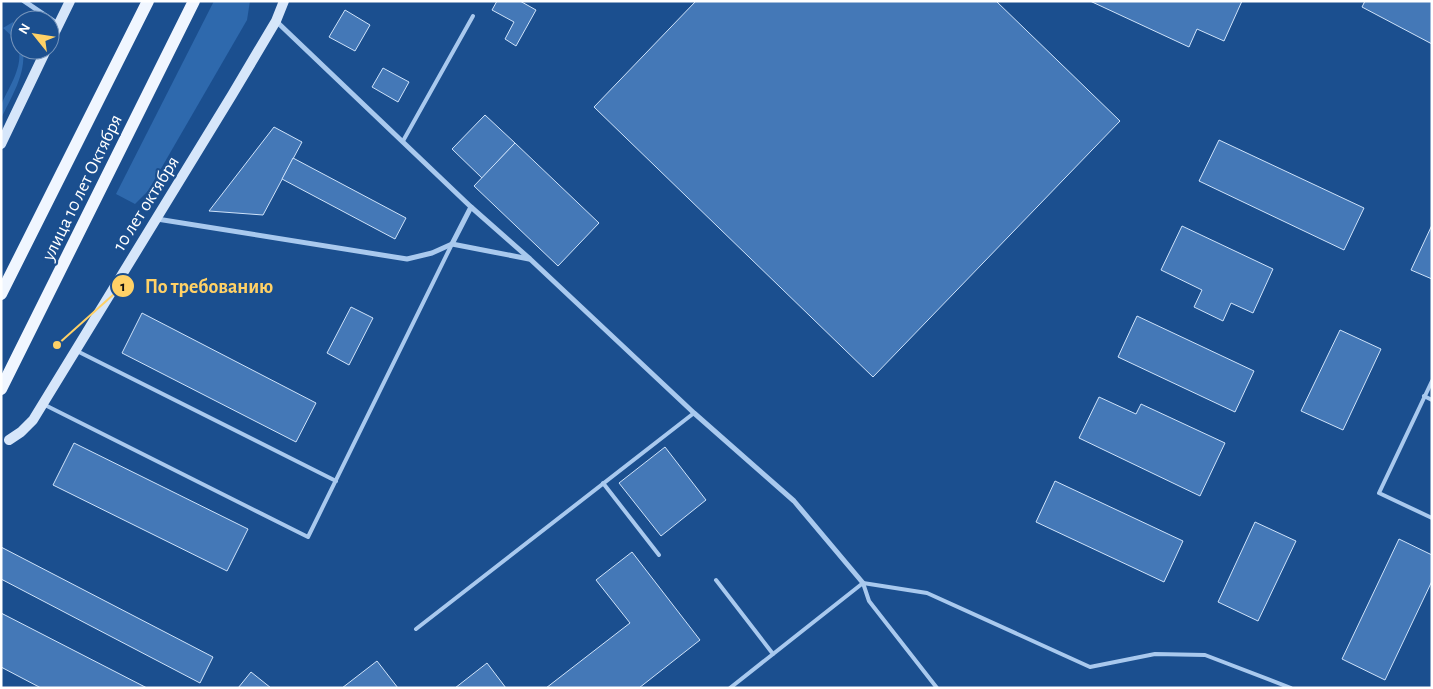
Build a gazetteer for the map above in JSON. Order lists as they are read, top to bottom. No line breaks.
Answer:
{"streets":{"main road":["улица 10 лет Октября"],"street":["10 лет октября"]},"places":["По требованию"],"north":"top left"}
